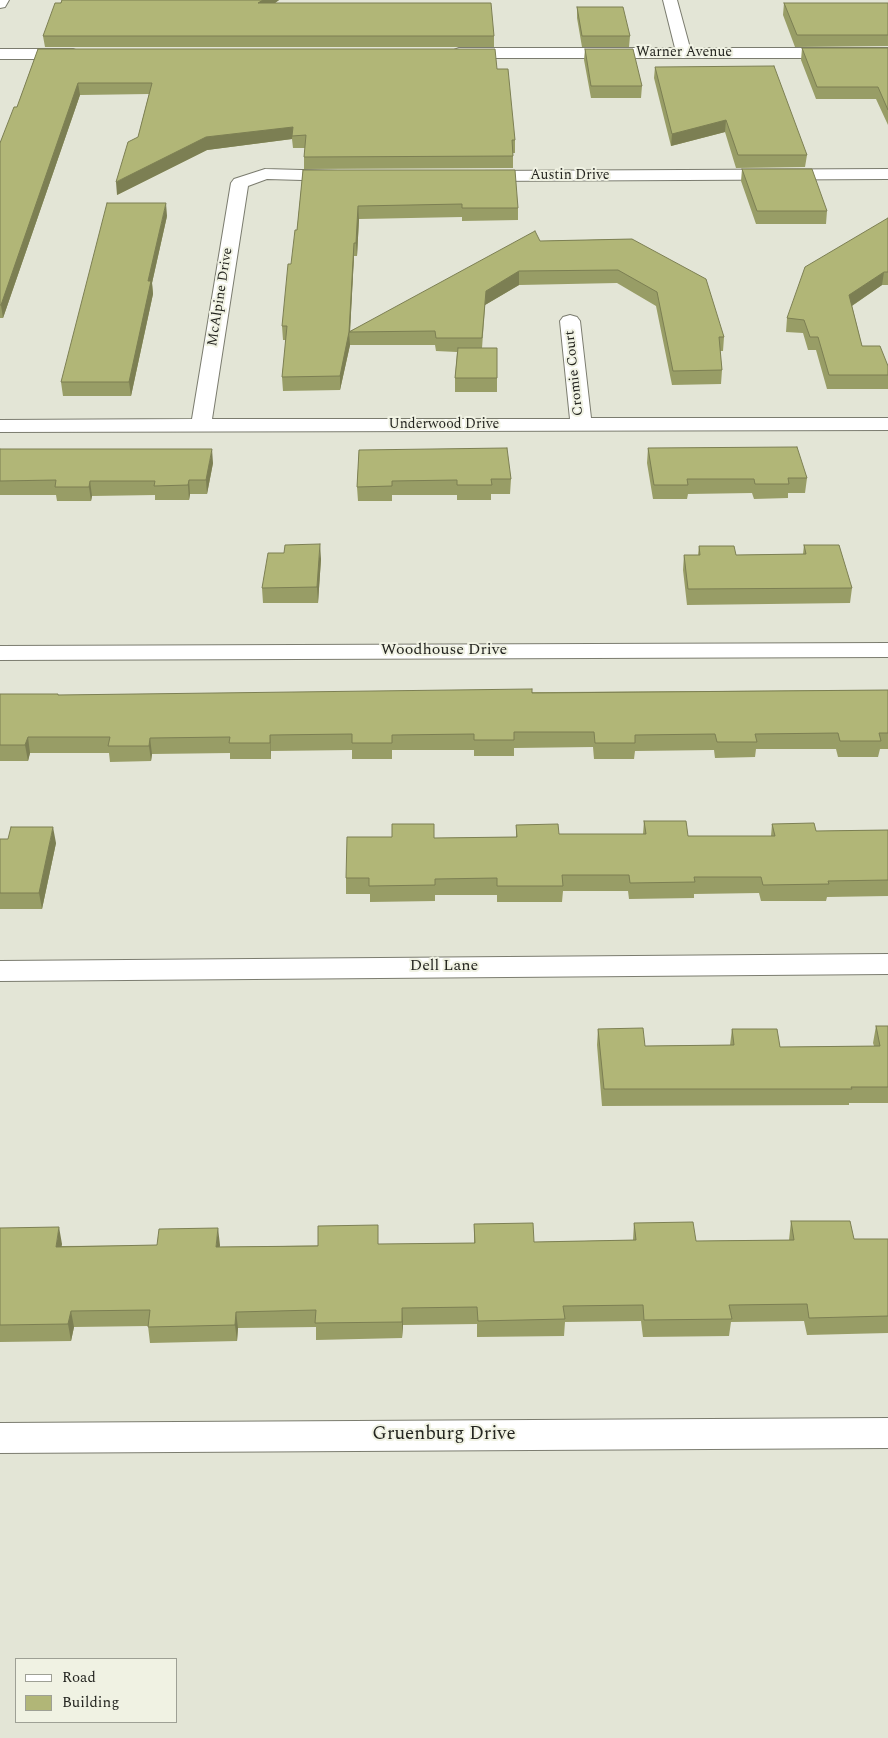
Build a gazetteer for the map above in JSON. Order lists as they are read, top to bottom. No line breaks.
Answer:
{"streets":{"street":["Warner Avenue","Austin Drive","McAlpine Drive","Cromie Court","Underwood Drive","Woodhouse Drive","Dell Lane","Gruenburg Drive"]},"crossings":[["McAlpine Drive","Underwood Drive"],["Cromie Court","Underwood Drive"]],"legend":["Road","Building"]}
